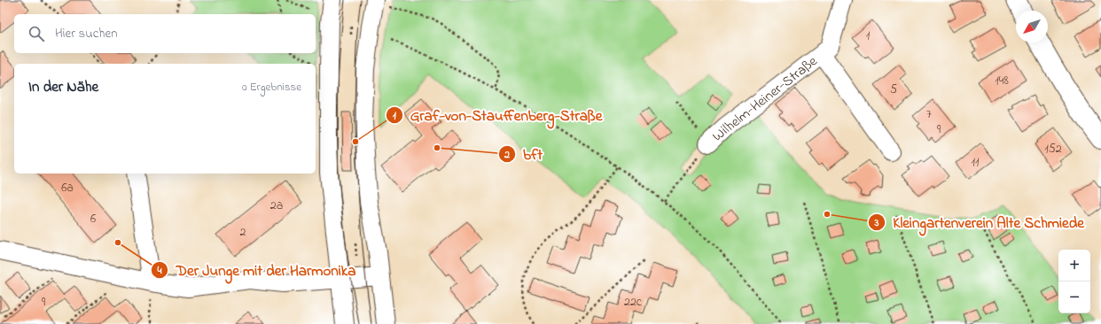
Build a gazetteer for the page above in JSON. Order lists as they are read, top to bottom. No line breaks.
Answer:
{"streets":{"street":["Wilhelm-Heiner-Straße"]},"places":["Graf-von-Stauffenberg-Straße","bft","Kleingartenverein Alte Schmiede","Der Junge mit der Harmonika"],"house_numbers":["1","148","5","7","9","152","11","6a","2a","6","2","9","22c"],"north":"bottom left","page":{"search":"Hier suchen","heading":["In der Nähe","0 Ergebnisse"],"map_buttons":["+","−"]}}
